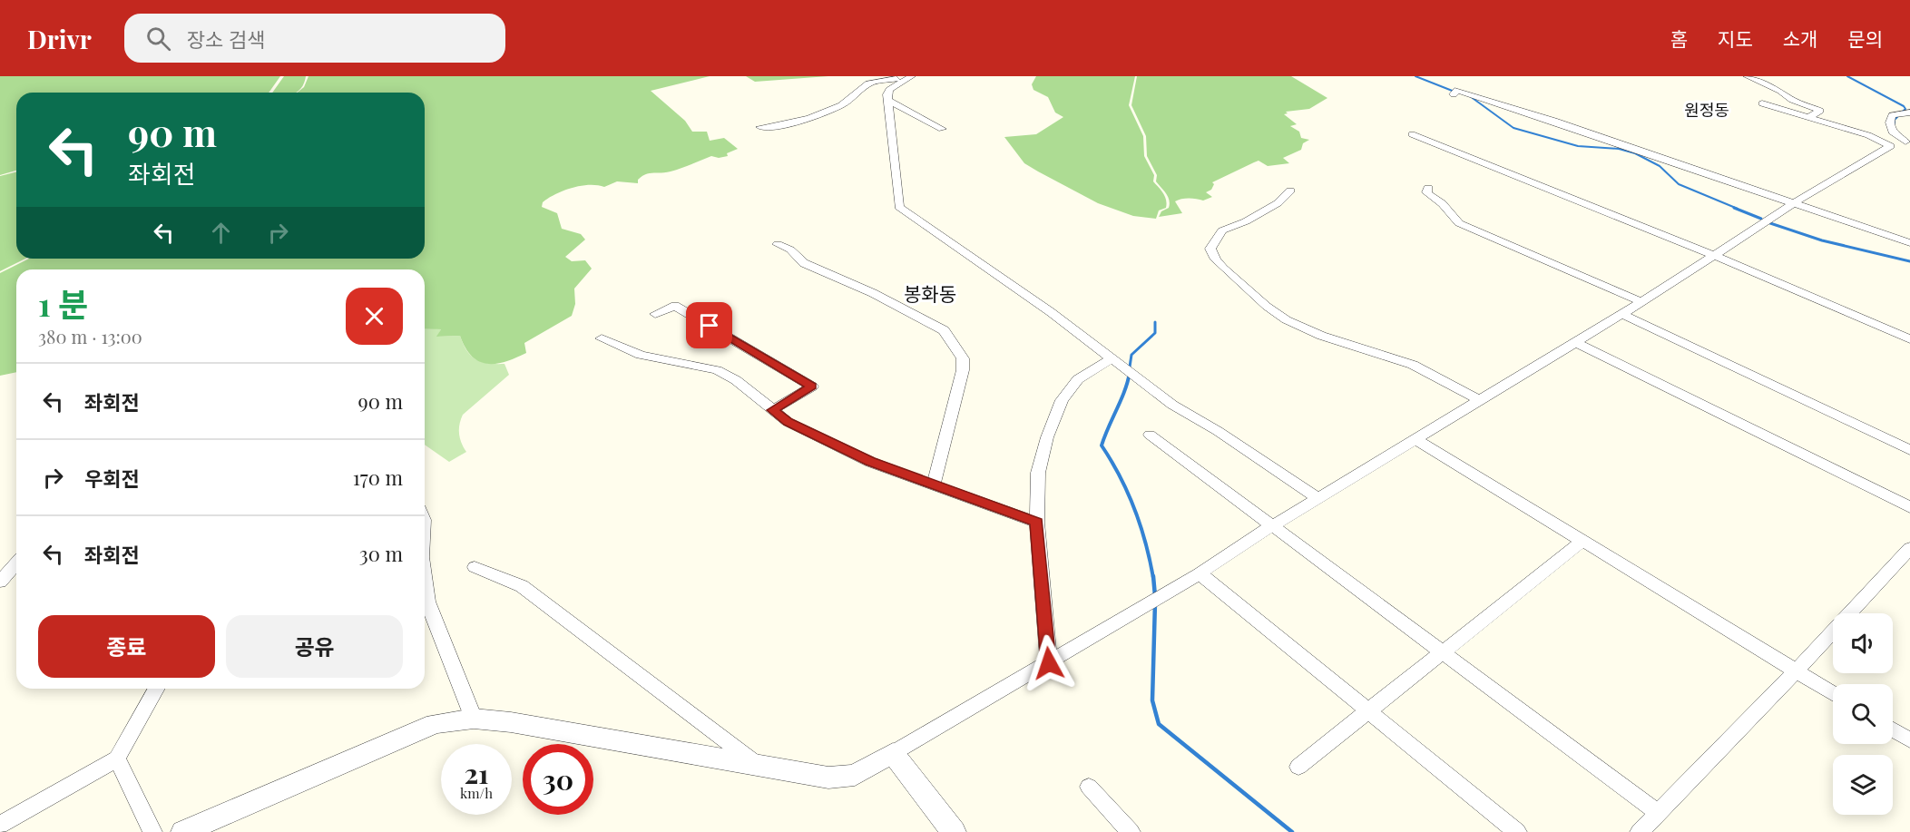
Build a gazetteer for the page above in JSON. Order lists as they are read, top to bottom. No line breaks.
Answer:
{"districts":["원정동","봉화동"],"page":{"header":"Drivr","search":"장소 검색","nav":["홈","지도","소개","문의"],"turn":["90 m","좌회전"],"heading":["1 분","380 m · 13:00"],"list":[{"name":"좌회전","value":"90 m"},{"name":"우회전","value":"170 m"},{"name":"좌회전","value":"30 m"}],"buttons":["종료","공유"],"speed":"21 km/h","limit":"30"}}
